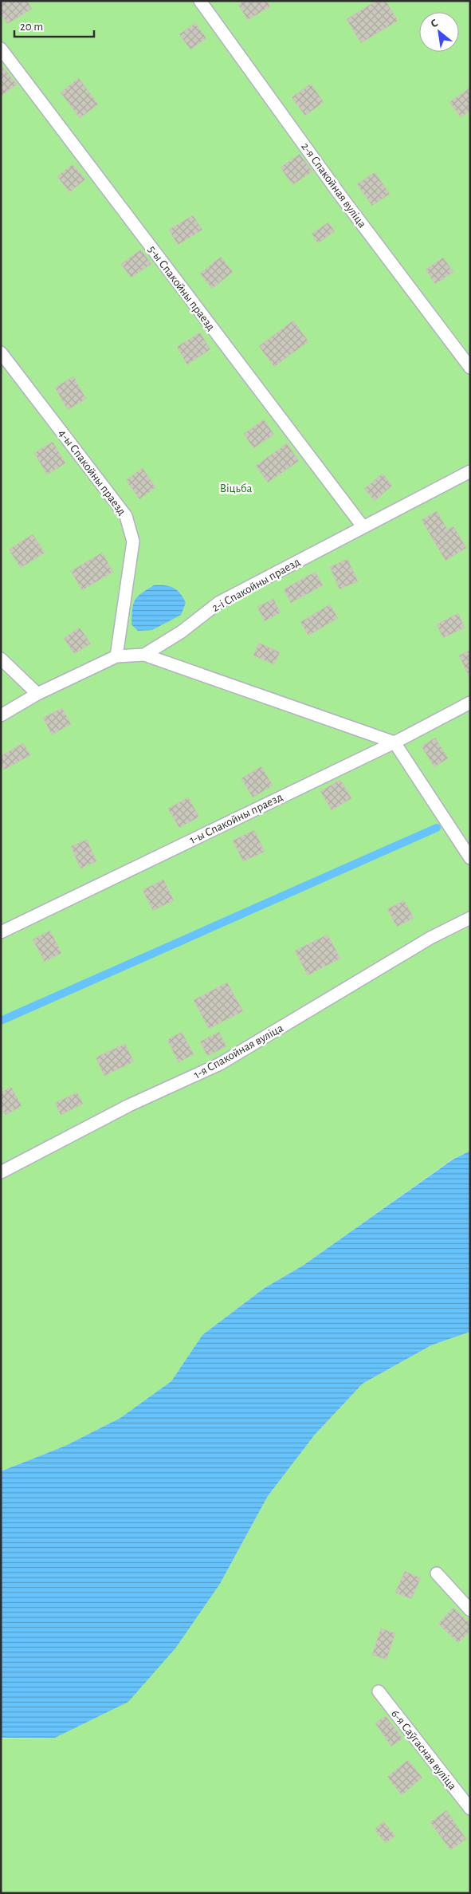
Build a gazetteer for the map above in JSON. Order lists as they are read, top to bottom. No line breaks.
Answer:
{"streets":{"lane":["2-я Спакойная вуліца","5-ы Спакойны праезд","4-ы Спакойны праезд","2-і Спакойны праезд","1-ы Спакойны праезд","1-я Спакойная вуліца","6-я Саўгасная вуліца"]},"crossings":[["5-ы Спакойны праезд","2-і Спакойны праезд"],["4-ы Спакойны праезд","2-і Спакойны праезд"]],"parks":["Віцьба"],"scale_bar":"20 m","north":"top left"}
